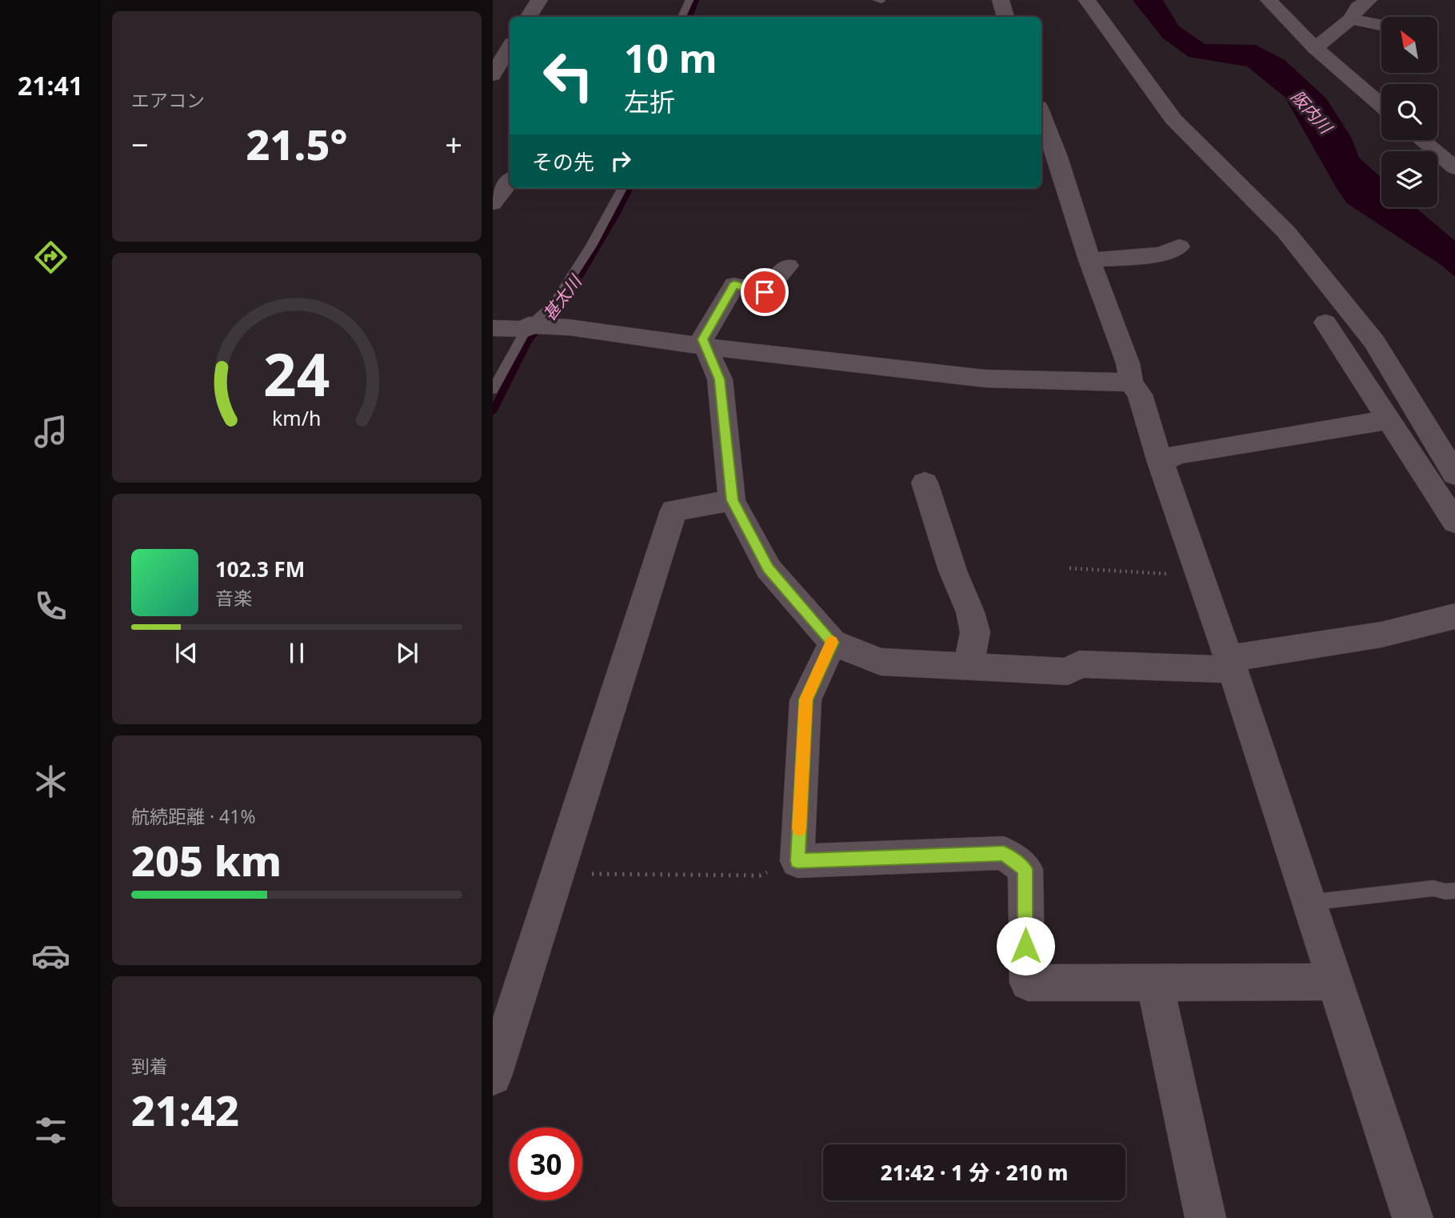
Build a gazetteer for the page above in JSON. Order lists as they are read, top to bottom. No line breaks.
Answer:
{"water":["阪内川","甚太川"],"north":"top left","page":{"tabs":"21:41","tile":["エアコン",["航続距離 · 41%","205 km"],["到着","21:42"]],"turn":["10 m","左折"],"heat":["−","21.5°","+"],"then":"その先","song":["102.3 FM","音楽"],"limit":"30","trip":"21:42 · 1 分 · 210 m","gauge":["24","km/h"]}}
